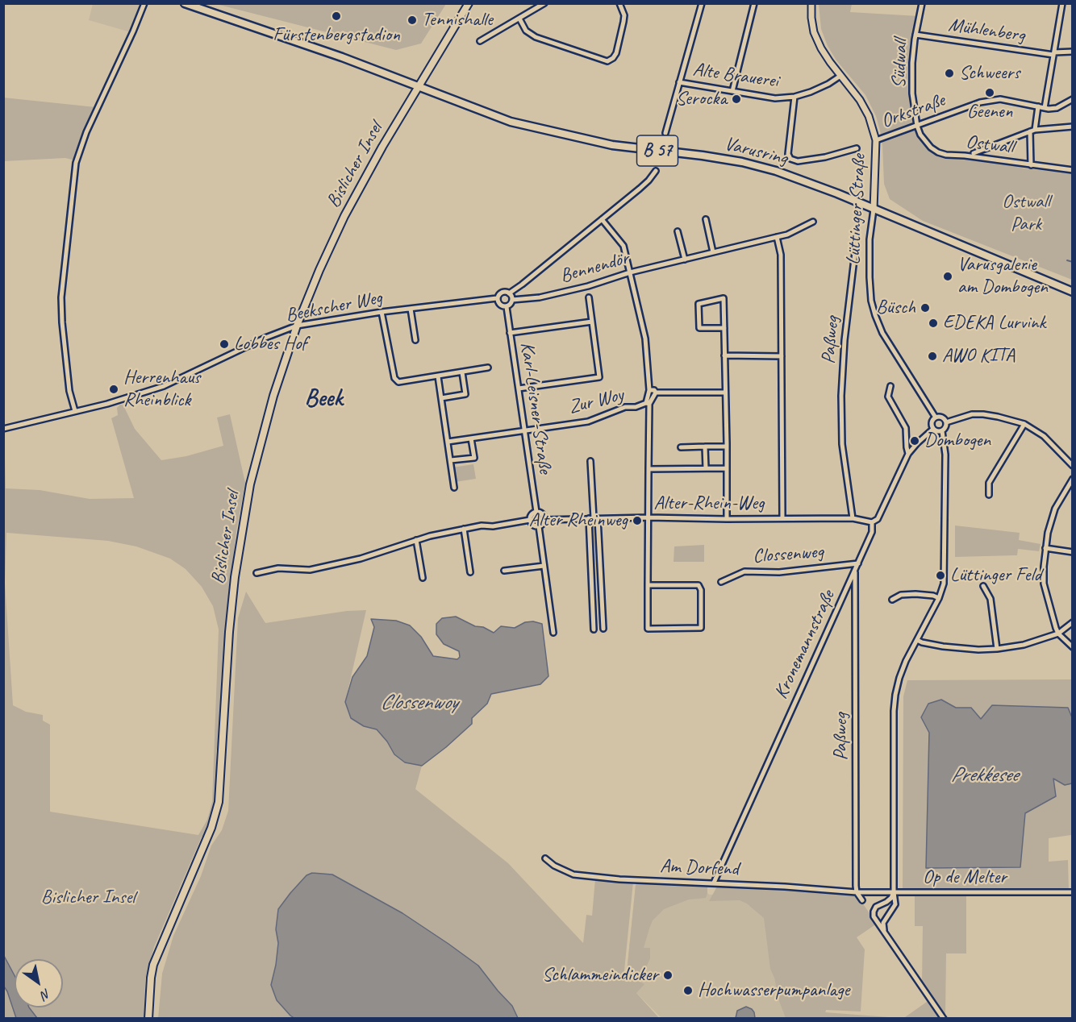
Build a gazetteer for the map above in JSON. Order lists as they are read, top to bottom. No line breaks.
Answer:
{"streets":{"main road":["B 57","Varusring","Bislicher Insel"],"street":["Mühlenberg","Südwall","Alte Brauerei","Orkstraße","Ostwall","Lüttinger Straße","Bennendör","Beekscher Weg","Paßweg","Zur Woy","Karl-Leisner-Straße","Alter-Rhein-Weg","Clossenweg","Kronemannstraße","Am Dorfend","Op de Melter"]},"crossings":[["Mühlenberg","Südwall"],["Südwall","Orkstraße"],["Südwall","Ostwall"],["Alte Brauerei","Lüttinger Straße"],["Orkstraße","Ostwall"],["Orkstraße","Lüttinger Straße"],["B 57","Varusring"],["B 57","Bislicher Insel"],["Varusring","Bislicher Insel"],["Varusring","Lüttinger Straße"],["Bislicher Insel","Beekscher Weg"],["Lüttinger Straße","Kronemannstraße"],["Bennendör","Beekscher Weg"],["Bennendör","Karl-Leisner-Straße"],["Beekscher Weg","Karl-Leisner-Straße"],["Paßweg","Alter-Rhein-Weg"],["Paßweg","Kronemannstraße"],["Paßweg","Am Dorfend"],["Paßweg","Op de Melter"],["Zur Woy","Karl-Leisner-Straße"],["Karl-Leisner-Straße","Alter-Rhein-Weg"],["Alter-Rhein-Weg","Kronemannstraße"],["Clossenweg","Kronemannstraße"],["Kronemannstraße","Am Dorfend"],["Am Dorfend","Op de Melter"]],"districts":["Beek"],"water":["Clossenwoy","Prekkesee"],"parks":["Ostwall Park","Bislicher Insel"],"places":["Fürstenbergstadion","Tennishalle","Schweers","Geenen","Serocka","Varusgalerie am Dombogen","Büsch","EDEKA Lurvink","Lobbes Hof","AWO KITA","Herrenhaus Rheinblick","Dombogen","Alter Rheinweg","Lüttinger Feld","Schlammeindicker","Hochwasserpumpanlage"],"north":"bottom right"}
